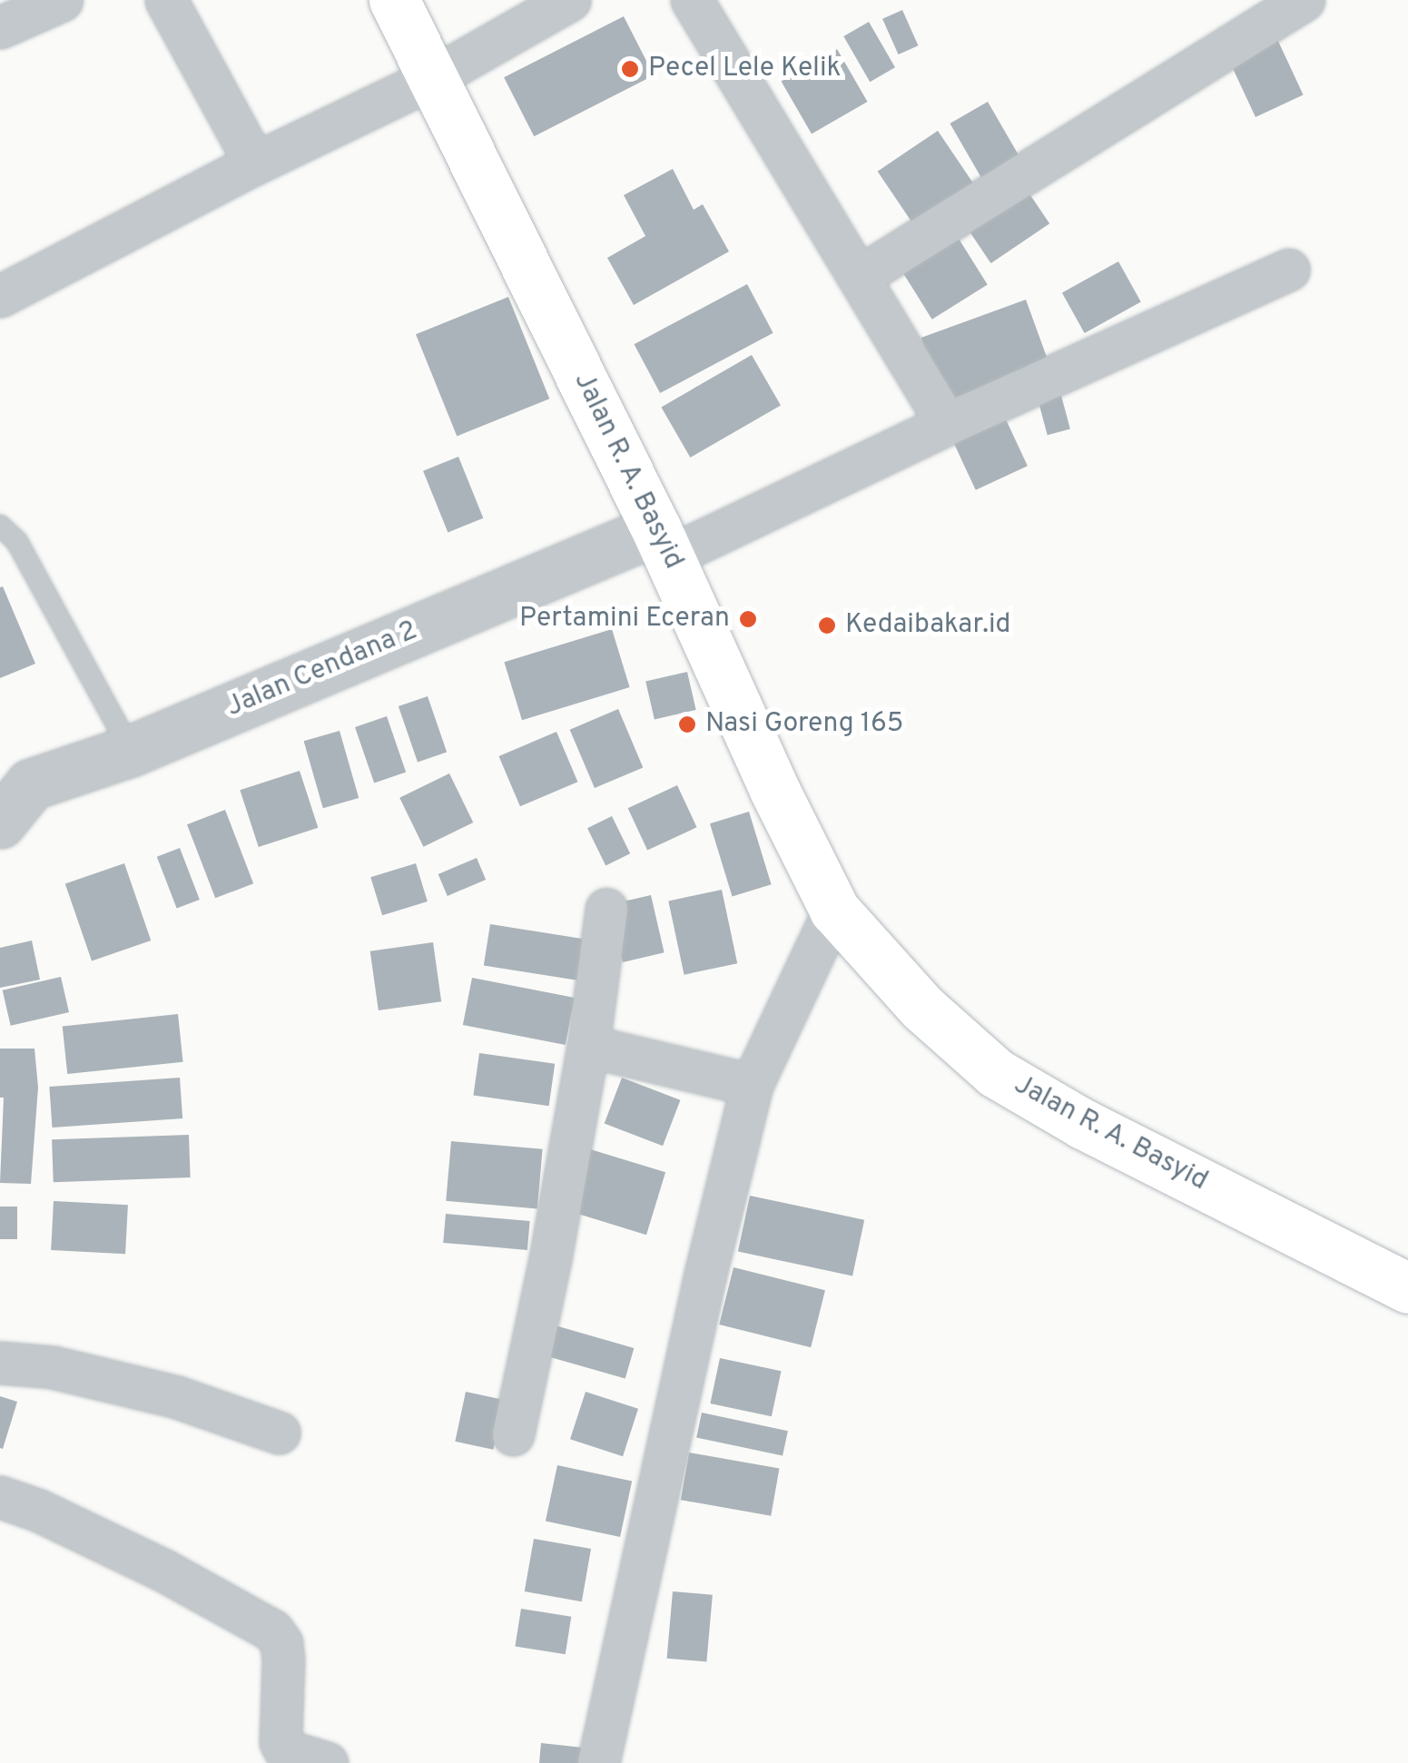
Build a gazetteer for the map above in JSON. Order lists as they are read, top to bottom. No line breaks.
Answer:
{"streets":{"main road":["Jalan R. A. Basyid"],"street":["Jalan Cendana 2"]},"crossings":[["Jalan R. A. Basyid","Jalan Cendana 2"]],"places":["Pecel Lele Kelik","Pertamini Eceran","Kedaibakar.id","Nasi Goreng 165"]}
